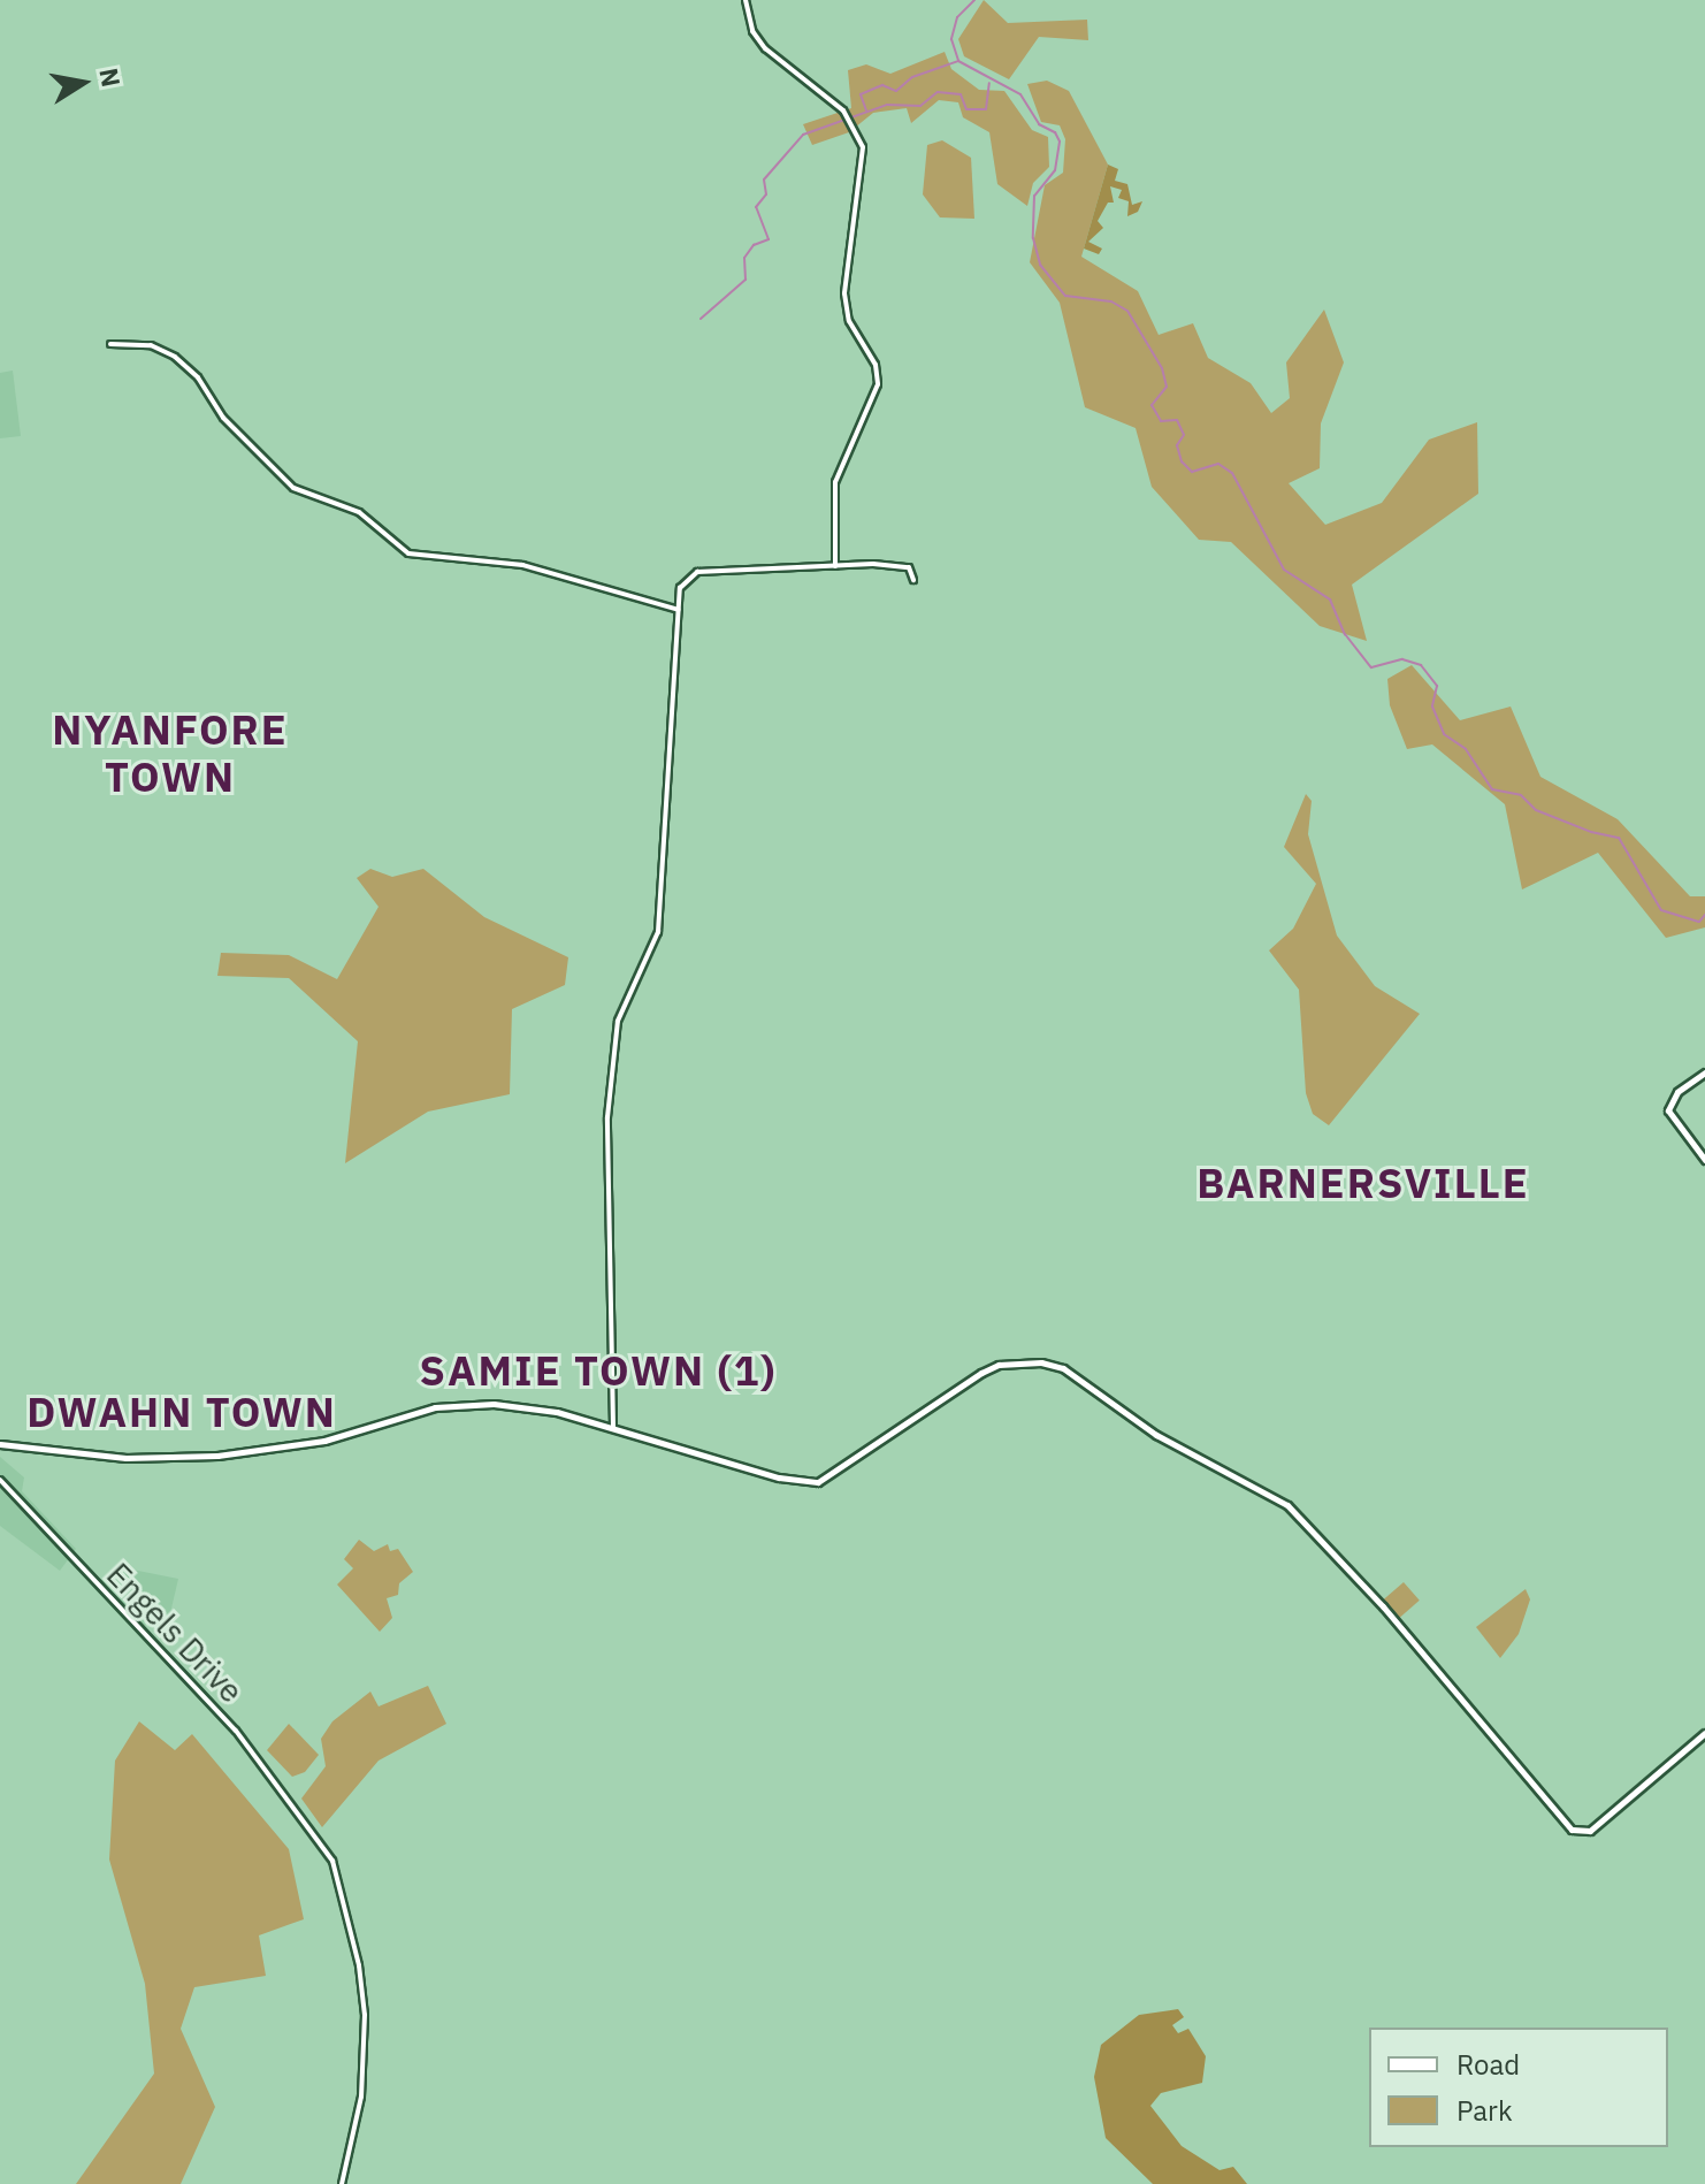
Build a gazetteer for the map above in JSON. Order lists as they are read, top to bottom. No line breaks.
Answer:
{"streets":{"street":["Engels Drive"]},"districts":["NYANFORE TOWN","BARNERSVILLE","SAMIE TOWN (1)","DWAHN TOWN"],"legend":["Road","Park"],"north":"right"}
